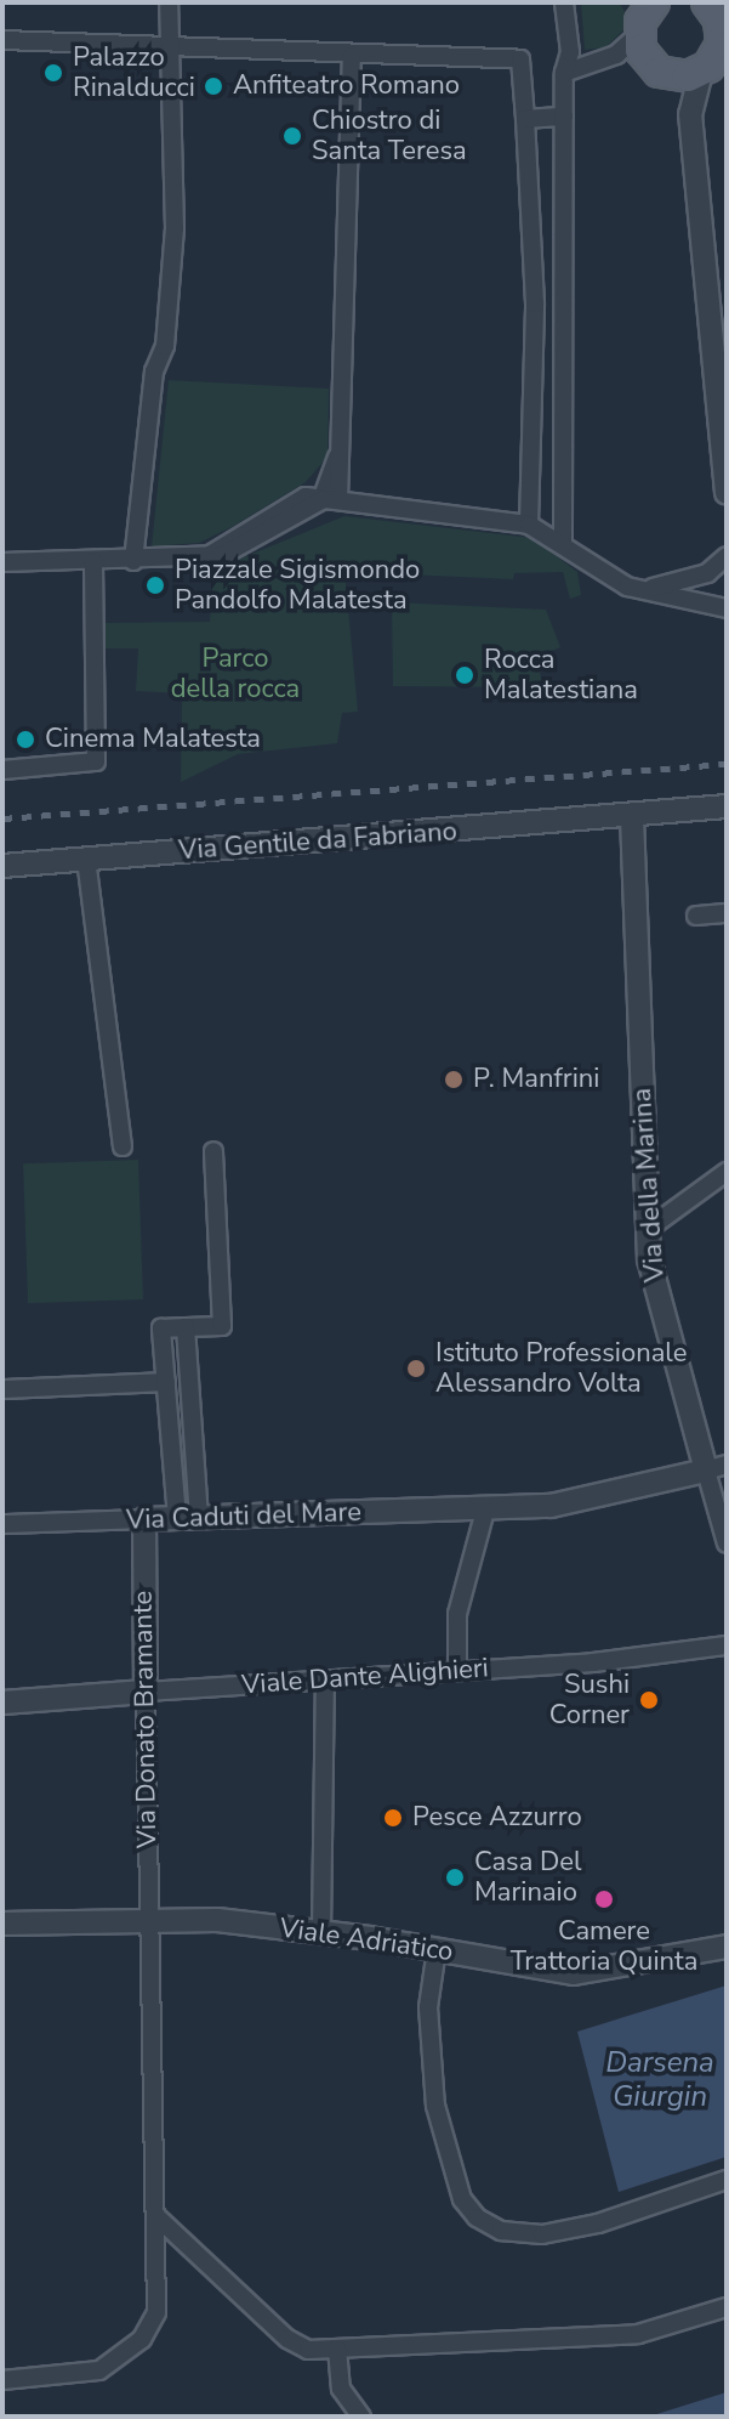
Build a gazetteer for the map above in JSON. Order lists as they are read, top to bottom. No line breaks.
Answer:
{"streets":{"street":["Via Gentile da Fabriano","Via della Marina","Via Caduti del Mare","Viale Dante Alighieri","Via Donato Bramante","Viale Adriatico"]},"crossings":[["Via Gentile da Fabriano","Via della Marina"],["Via della Marina","Via Caduti del Mare"],["Via Caduti del Mare","Via Donato Bramante"],["Viale Dante Alighieri","Via Donato Bramante"],["Via Donato Bramante","Viale Adriatico"]],"water":["Darsena Giurgin"],"parks":["Parco della rocca"],"places":["Palazzo Rinalducci","Anfiteatro Romano","Chiostro di Santa Teresa","Piazzale Sigismondo Pandolfo Malatesta","Rocca Malatestiana","Cinema Malatesta","P. Manfrini","Istituto Professionale Alessandro Volta","Sushi Corner","Pesce Azzurro","Casa Del Marinaio","Camere Trattoria Quinta"]}
